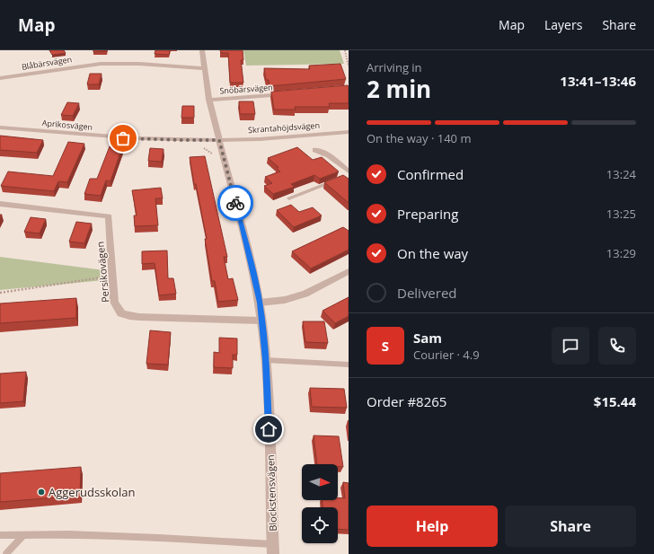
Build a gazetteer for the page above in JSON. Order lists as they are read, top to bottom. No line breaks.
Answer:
{"streets":{"street":["Blåbärsvägen","Snöbärsvägen","Aprikosvägen","Skrantahöjdsvägen","Persikovägen","Blockstensvägen"]},"crossings":[["Blåbärsvägen","Blockstensvägen"],["Snöbärsvägen","Blockstensvägen"],["Aprikosvägen","Skrantahöjdsvägen"],["Aprikosvägen","Blockstensvägen"],["Skrantahöjdsvägen","Blockstensvägen"],["Persikovägen","Blockstensvägen"]],"places":["Aggerudsskolan"],"north":"right","page":{"header":"Map","nav":["Map","Layers","Share"],"heading":["2 min","Arriving in","13:41–13:46"],"panel":["Sam","Courier · 4.9","Order #8265","$15.44"],"bar":"On the way · 140 m","list":[["Confirmed","13:24"],["Preparing","13:25"],["On the way","13:29"],"Delivered"],"round":"S","buttons":["Help","Share"]}}
